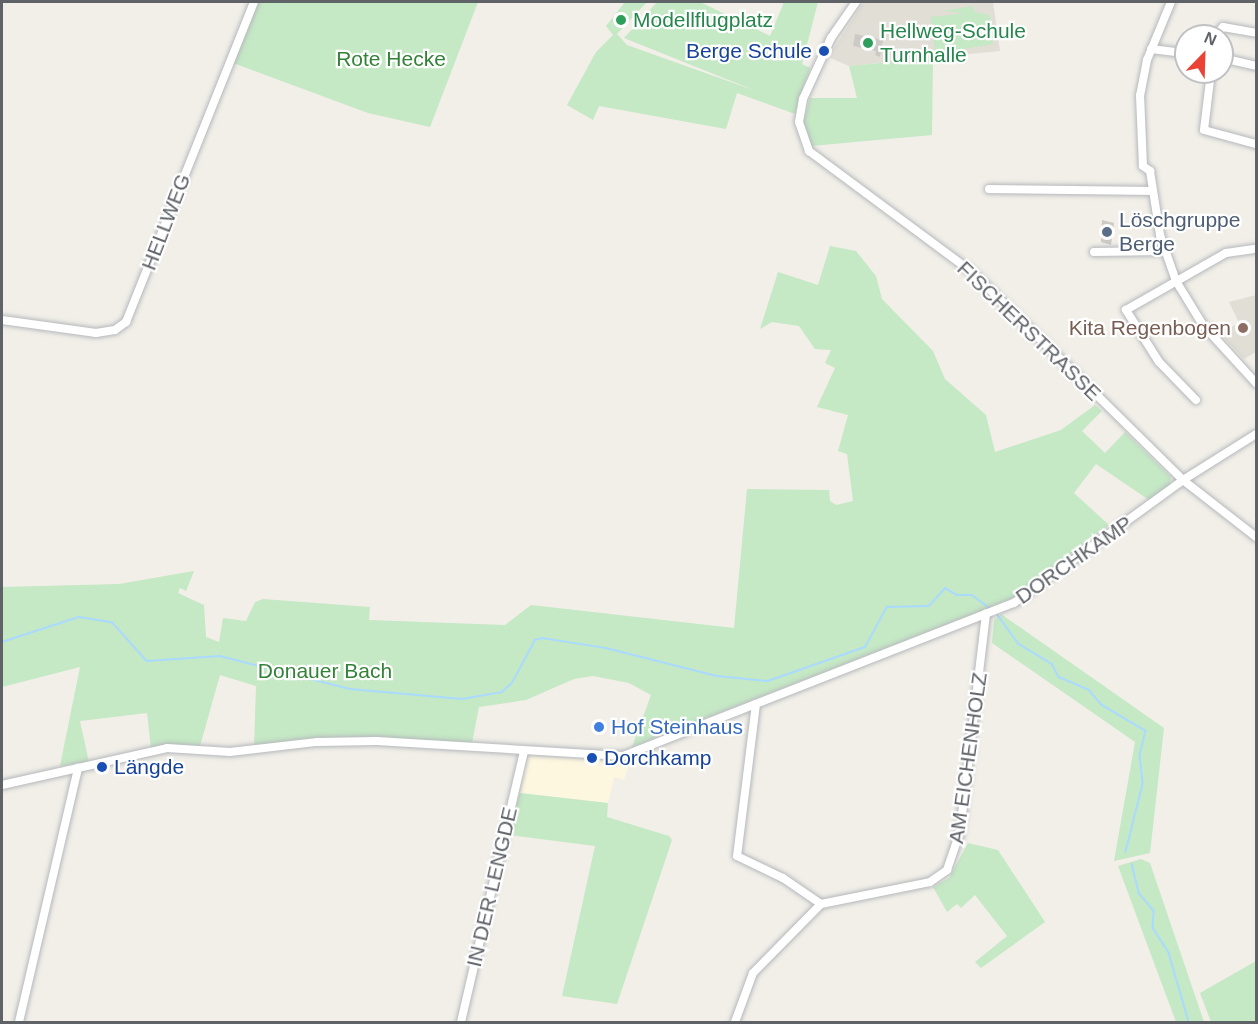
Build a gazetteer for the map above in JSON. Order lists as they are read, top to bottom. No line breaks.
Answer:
{"streets":{"street":["HELLWEG","FISCHERSTRASSE","DORCHKAMP","AM EICHENHOLZ","IN DER LENGDE"]},"crossings":[["FISCHERSTRASSE","DORCHKAMP"],["DORCHKAMP","AM EICHENHOLZ"],["DORCHKAMP","IN DER LENGDE"]],"parks":["Rote Hecke","Donauer Bach"],"places":["Modellflugplatz","Hellweg-Schule Turnhalle","Berge Schule","Löschgruppe Berge","Kita Regenbogen","Hof Steinhaus","Dorchkamp","Längde"],"north":"top right"}
